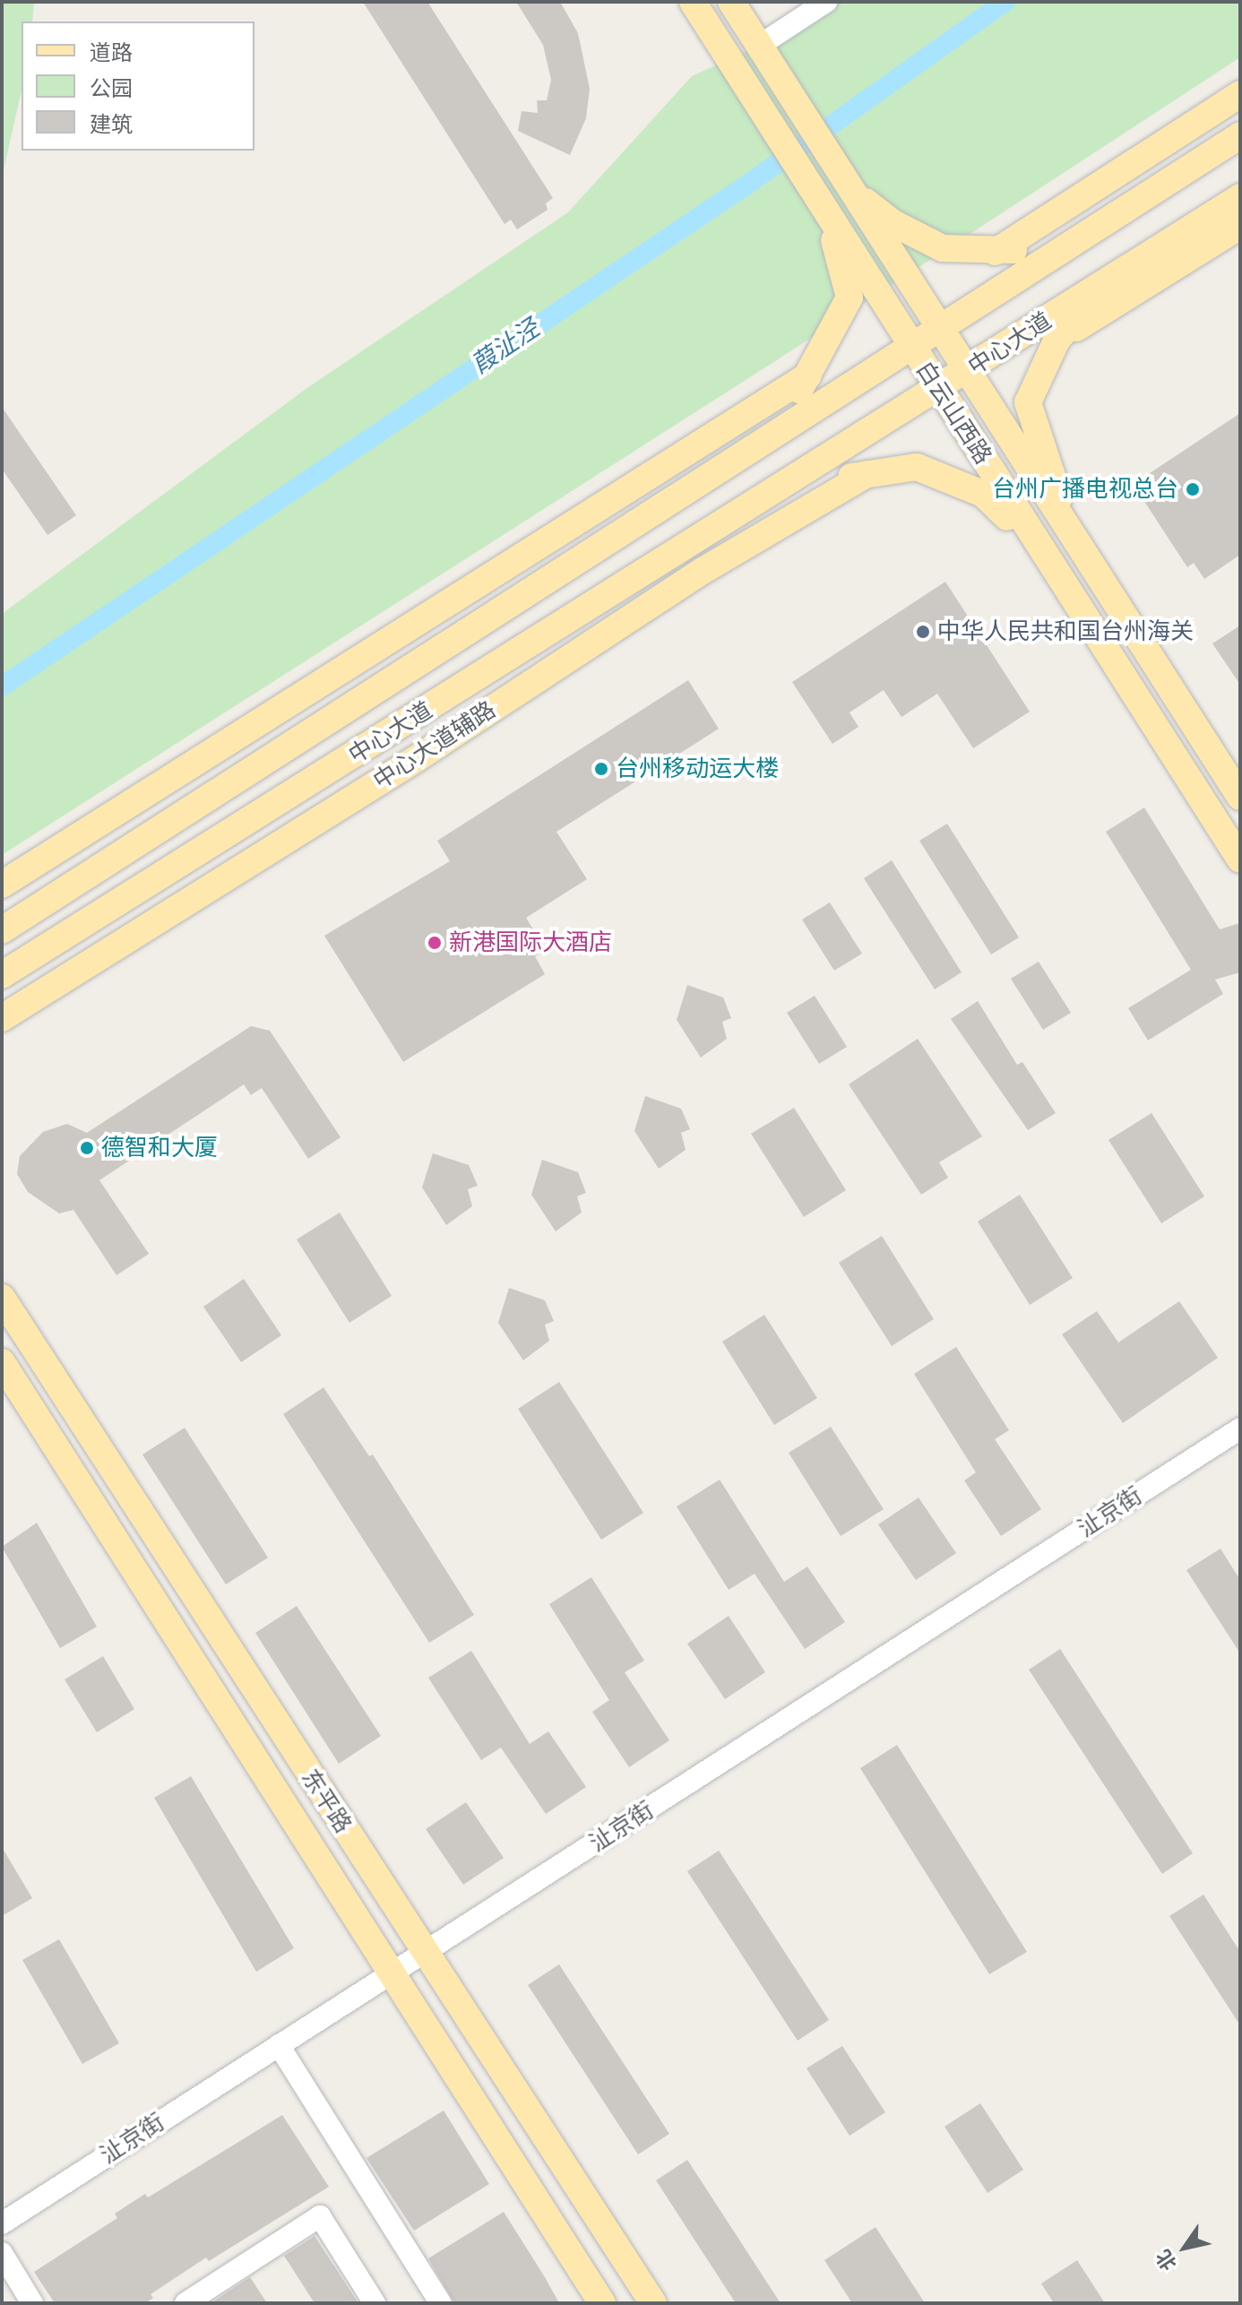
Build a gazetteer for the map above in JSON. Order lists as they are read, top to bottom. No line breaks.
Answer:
{"streets":{"main road":["中心大道","白云山西路","中心大道辅路","东平路"],"street":["沚京街"]},"crossings":[["中心大道","白云山西路"],["中心大道","中心大道辅路"],["沚京街","东平路"]],"water":["葭沚泾"],"places":["台州广播电视总台","中华人民共和国台州海关","台州移动运大楼","新港国际大酒店","德智和大厦"],"legend":["道路","公园","建筑"],"north":"bottom left"}
